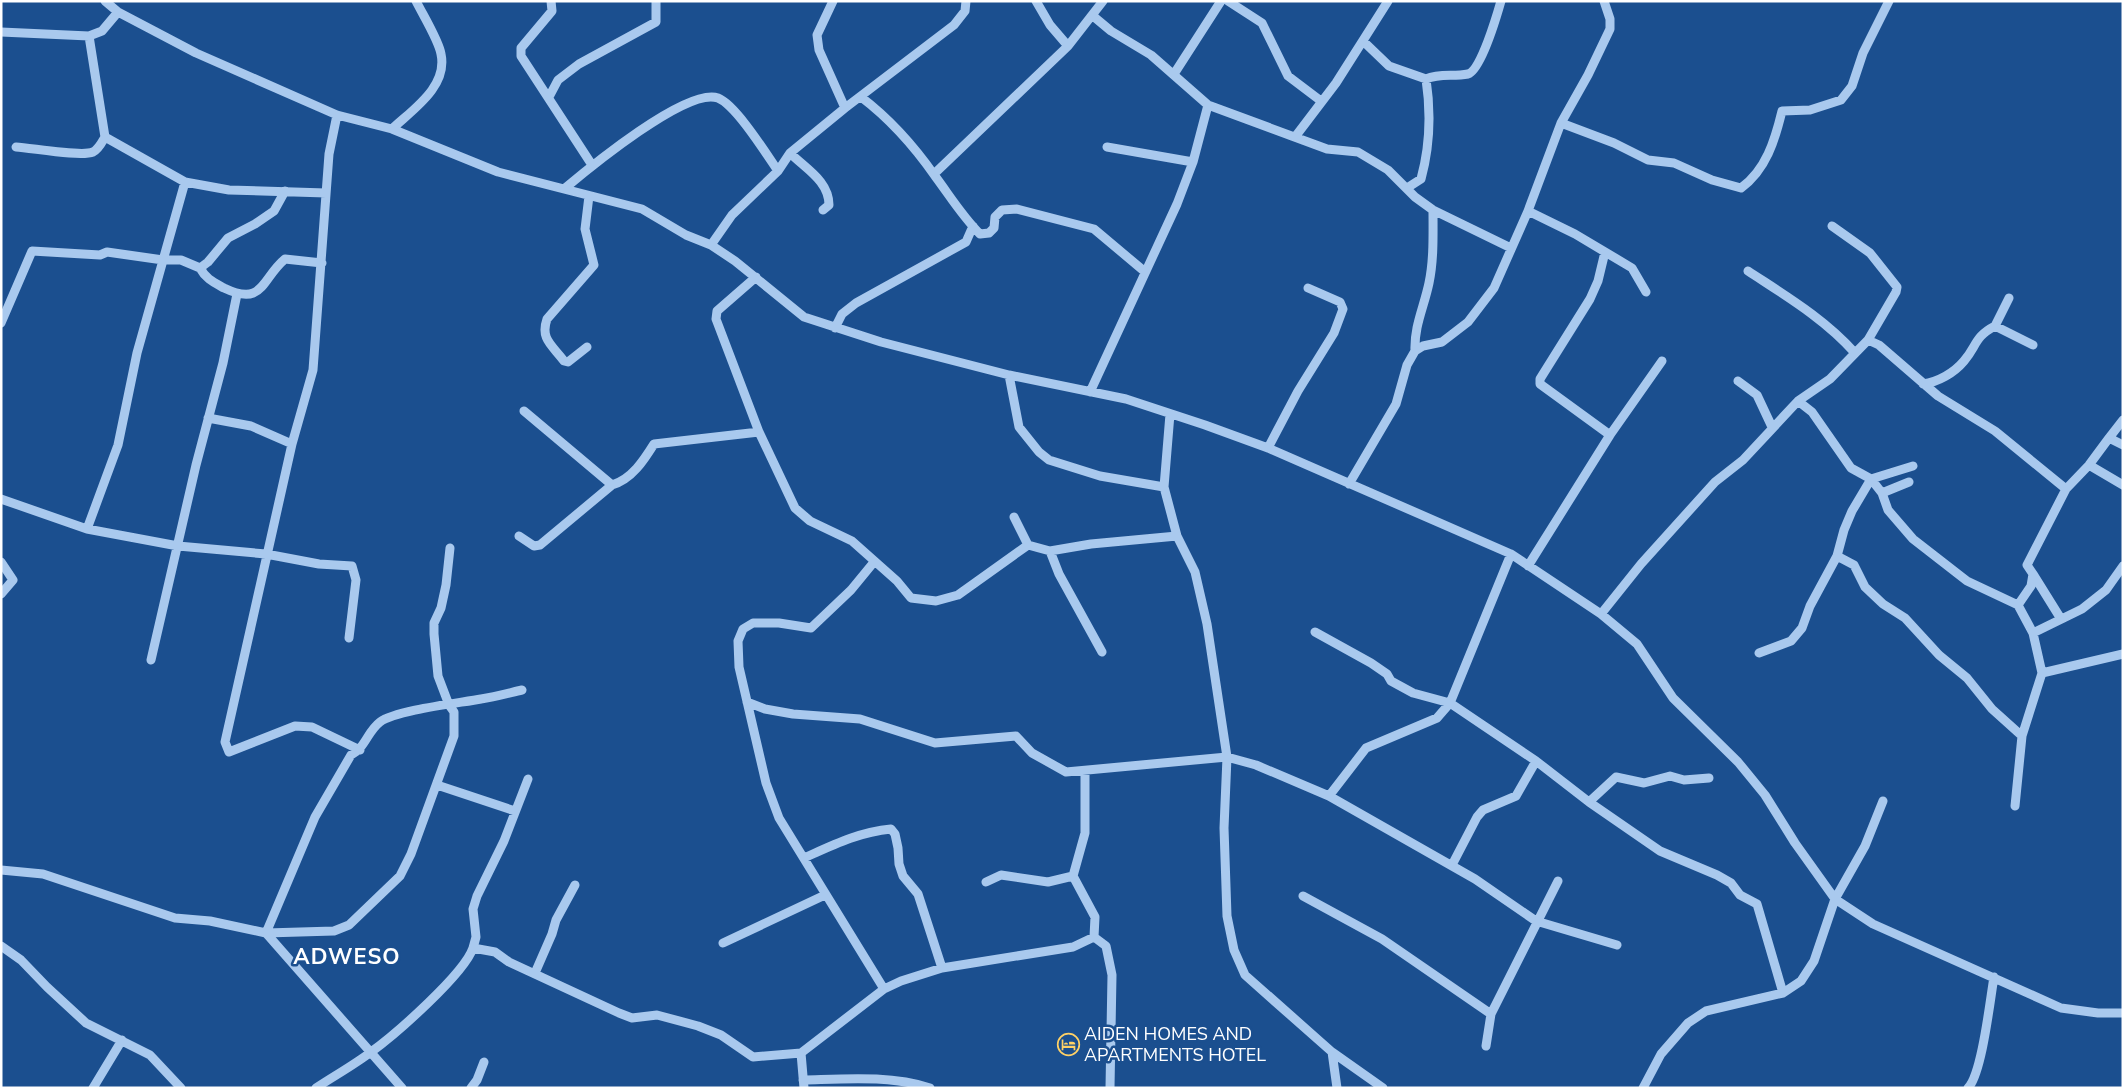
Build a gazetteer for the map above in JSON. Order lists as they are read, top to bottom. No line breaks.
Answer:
{"districts":["ADWESO"],"places":{"hotel":["AIDEN HOMES AND APARTMENTS HOTEL"]}}
